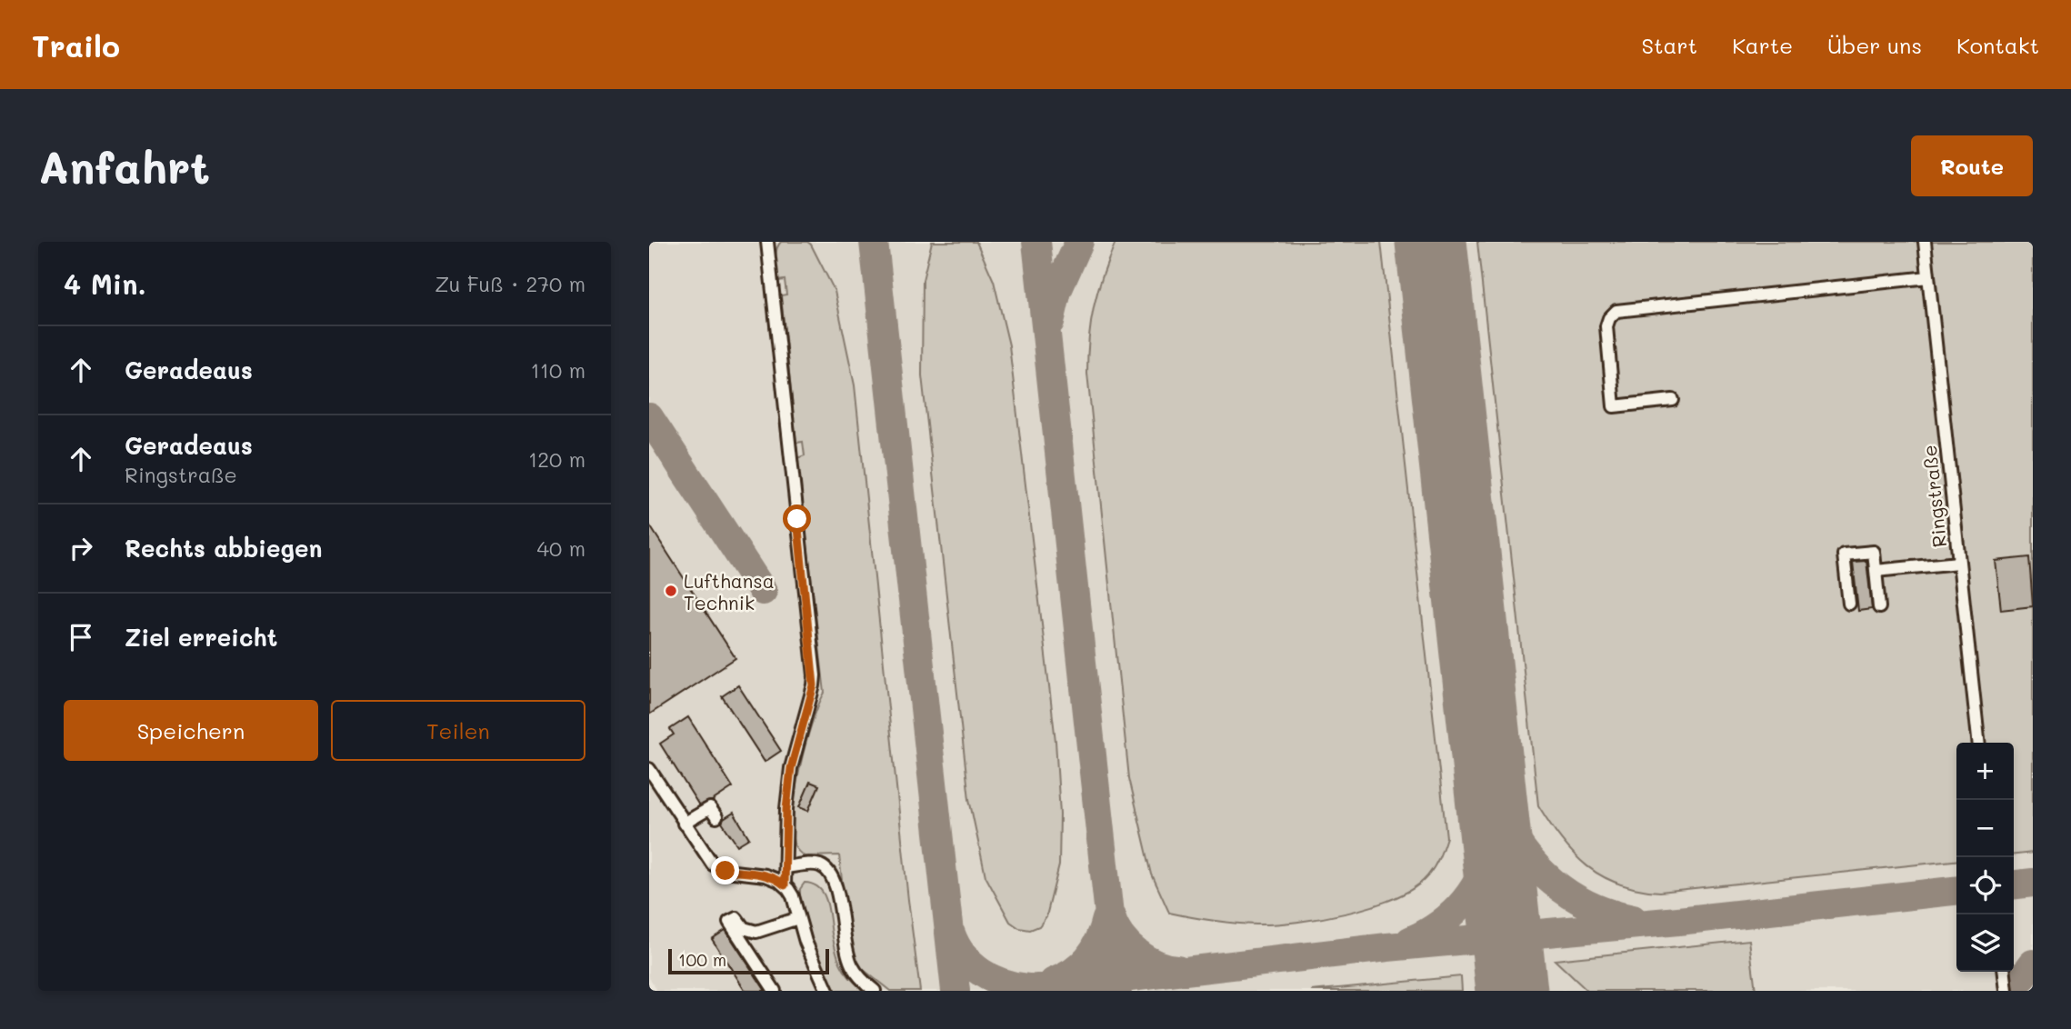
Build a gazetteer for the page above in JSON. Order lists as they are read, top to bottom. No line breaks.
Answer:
{"streets":{"lane":["Ringstraße"]},"places":["Lufthansa Technik"],"scale_bar":"100 m","page":{"header":"Trailo","nav":["Start","Karte","Über uns","Kontakt"],"buttons":["Route",["Speichern","Teilen"]],"title":"Anfahrt","heading":["4 Min.","Zu Fuß · 270 m"],"list":[["Geradeaus","110 m"],["Geradeaus","Ringstraße","120 m"],["Rechts abbiegen","40 m"],"Ziel erreicht"],"map_buttons":["+","−"],"scale":"100 m"}}
